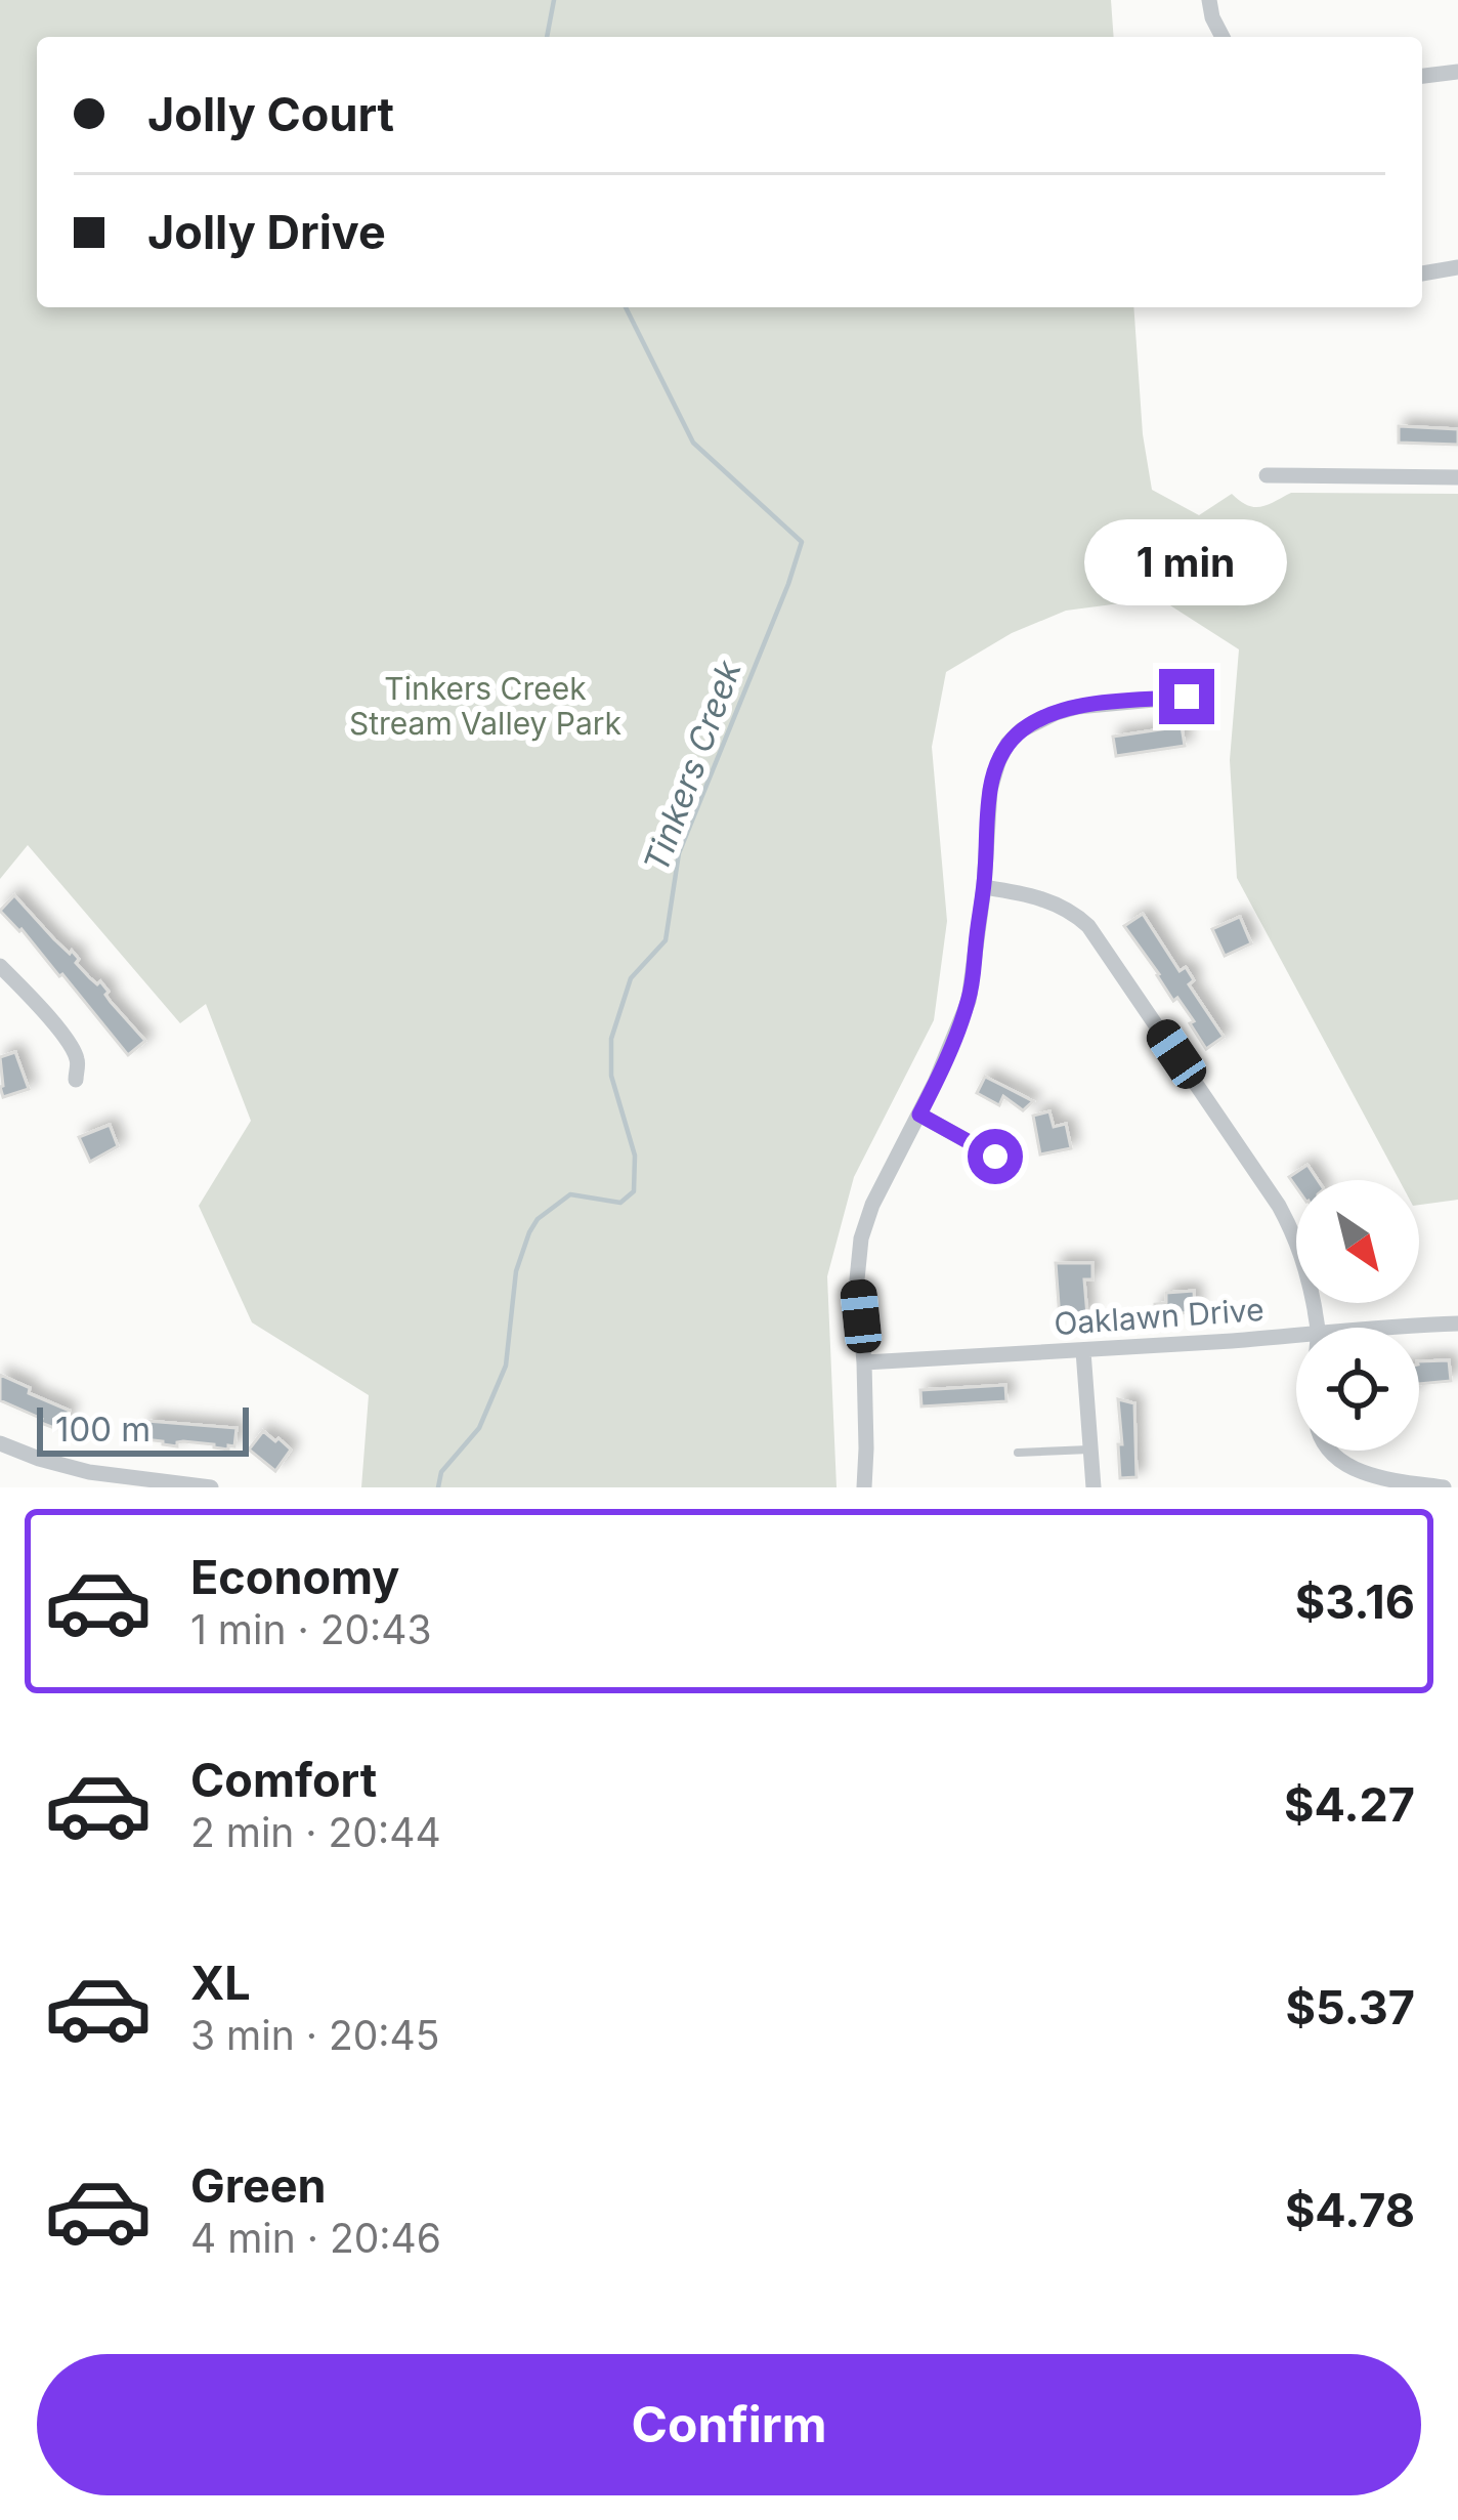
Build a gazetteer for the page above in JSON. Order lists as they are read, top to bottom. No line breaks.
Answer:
{"streets":{"street":["Oaklawn Drive"]},"water":["Tinkers Creek"],"parks":["Tinkers Creek Stream Valley Park"],"scale_bar":"100 m","north":"bottom right","page":{"banner":["Jolly Court","Jolly Drive"],"bubble":"1 min","scale":"100 m","list":[{"name":"Economy","note":"1 min · 20:43","value":"$3.16"},{"name":"Comfort","note":"2 min · 20:44","value":"$4.27"},{"name":"XL","note":"3 min · 20:45","value":"$5.37"},{"name":"Green","note":"4 min · 20:46","value":"$4.78"}],"buttons":"Confirm"}}
